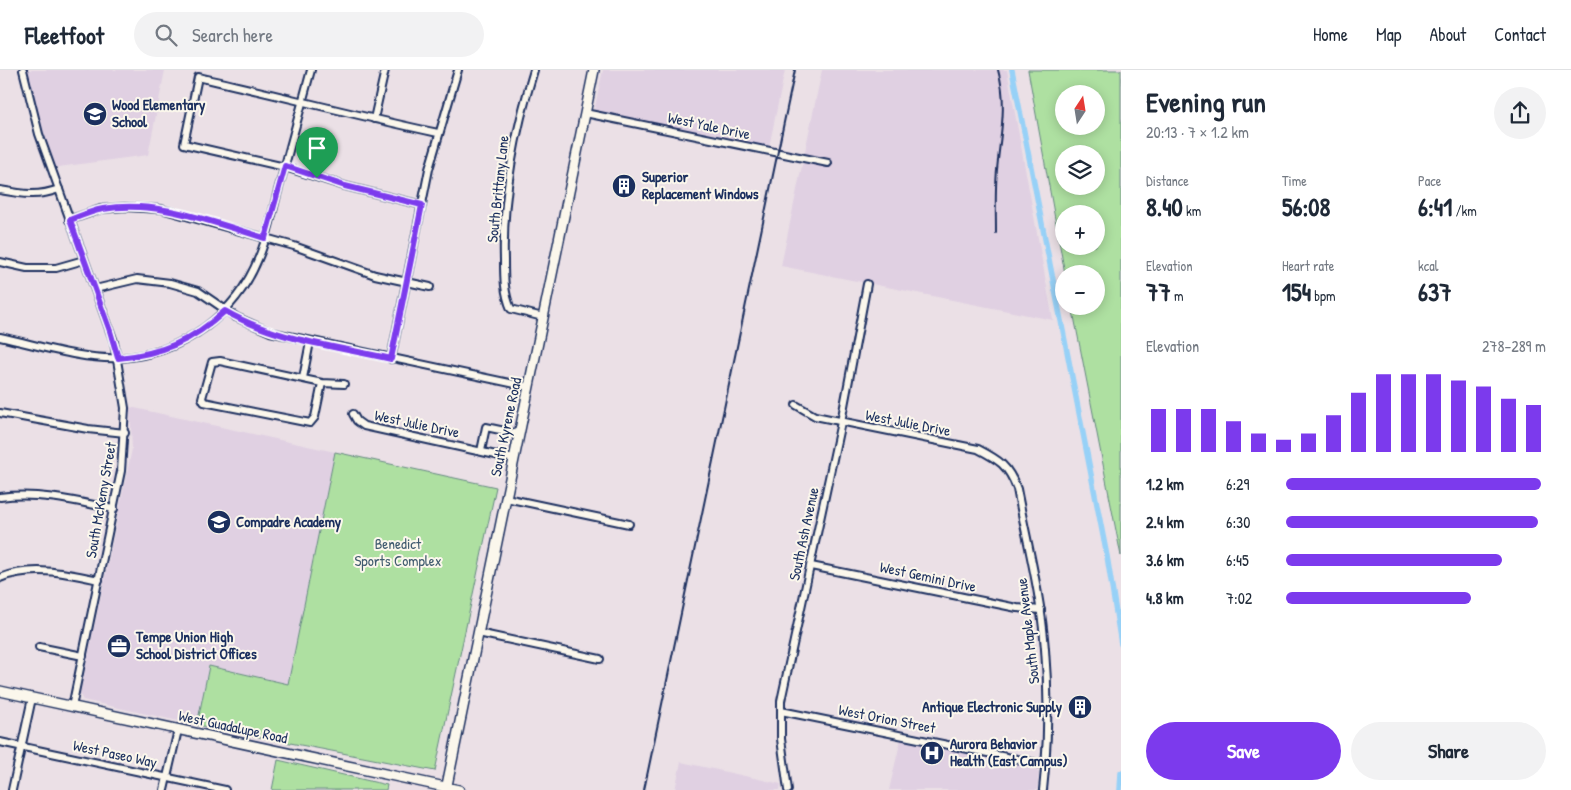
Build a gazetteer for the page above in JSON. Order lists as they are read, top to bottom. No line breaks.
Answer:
{"streets":{"main road":["South Kyrene Road","West Guadalupe Road"],"street":["West Yale Drive","South Brittany Lane","West Julie Drive","South McKemy Street","South Ash Avenue","West Gemini Drive","South Maple Avenue","West Orion Street","West Paseo Way"]},"crossings":[["West Yale Drive","South Kyrene Road"],["South Brittany Lane","South Kyrene Road"],["West Julie Drive","South Kyrene Road"],["West Julie Drive","South Ash Avenue"],["West Julie Drive","South Maple Avenue"],["South Kyrene Road","West Guadalupe Road"],["South McKemy Street","West Guadalupe Road"],["South Ash Avenue","West Gemini Drive"],["South Ash Avenue","West Orion Street"],["West Gemini Drive","South Maple Avenue"],["South Maple Avenue","West Orion Street"]],"parks":["Benedict Sports Complex"],"places":{"school or university":["Wood Elementary School","Compadre Academy"],"building":["Superior Replacement Windows","Antique Electronic Supply"],"office":["Tempe Union High School District Offices"],"hospital":["Aurora Behavior Health (East Campus)"]},"north":"top","page":{"header":"Fleetfoot","search":"Search here","nav":["Home","Map","About","Contact"],"heading":["Evening run","20:13 · 7 × 1.2 km"],"map_buttons":["+","−"],"stats":[["Distance","8.40 km"],["Time","56:08"],["Pace","6:41 /km"],["Elevation","77 m"],["Heart rate","154 bpm"],["kcal","637"]],"chart":["Elevation","278–289 m"],"list":[{"name":"1.2 km","note":"6:29"},{"name":"2.4 km","note":"6:30"},{"name":"3.6 km","note":"6:45"},{"name":"4.8 km","note":"7:02"}],"buttons":["Save","Share"]}}
